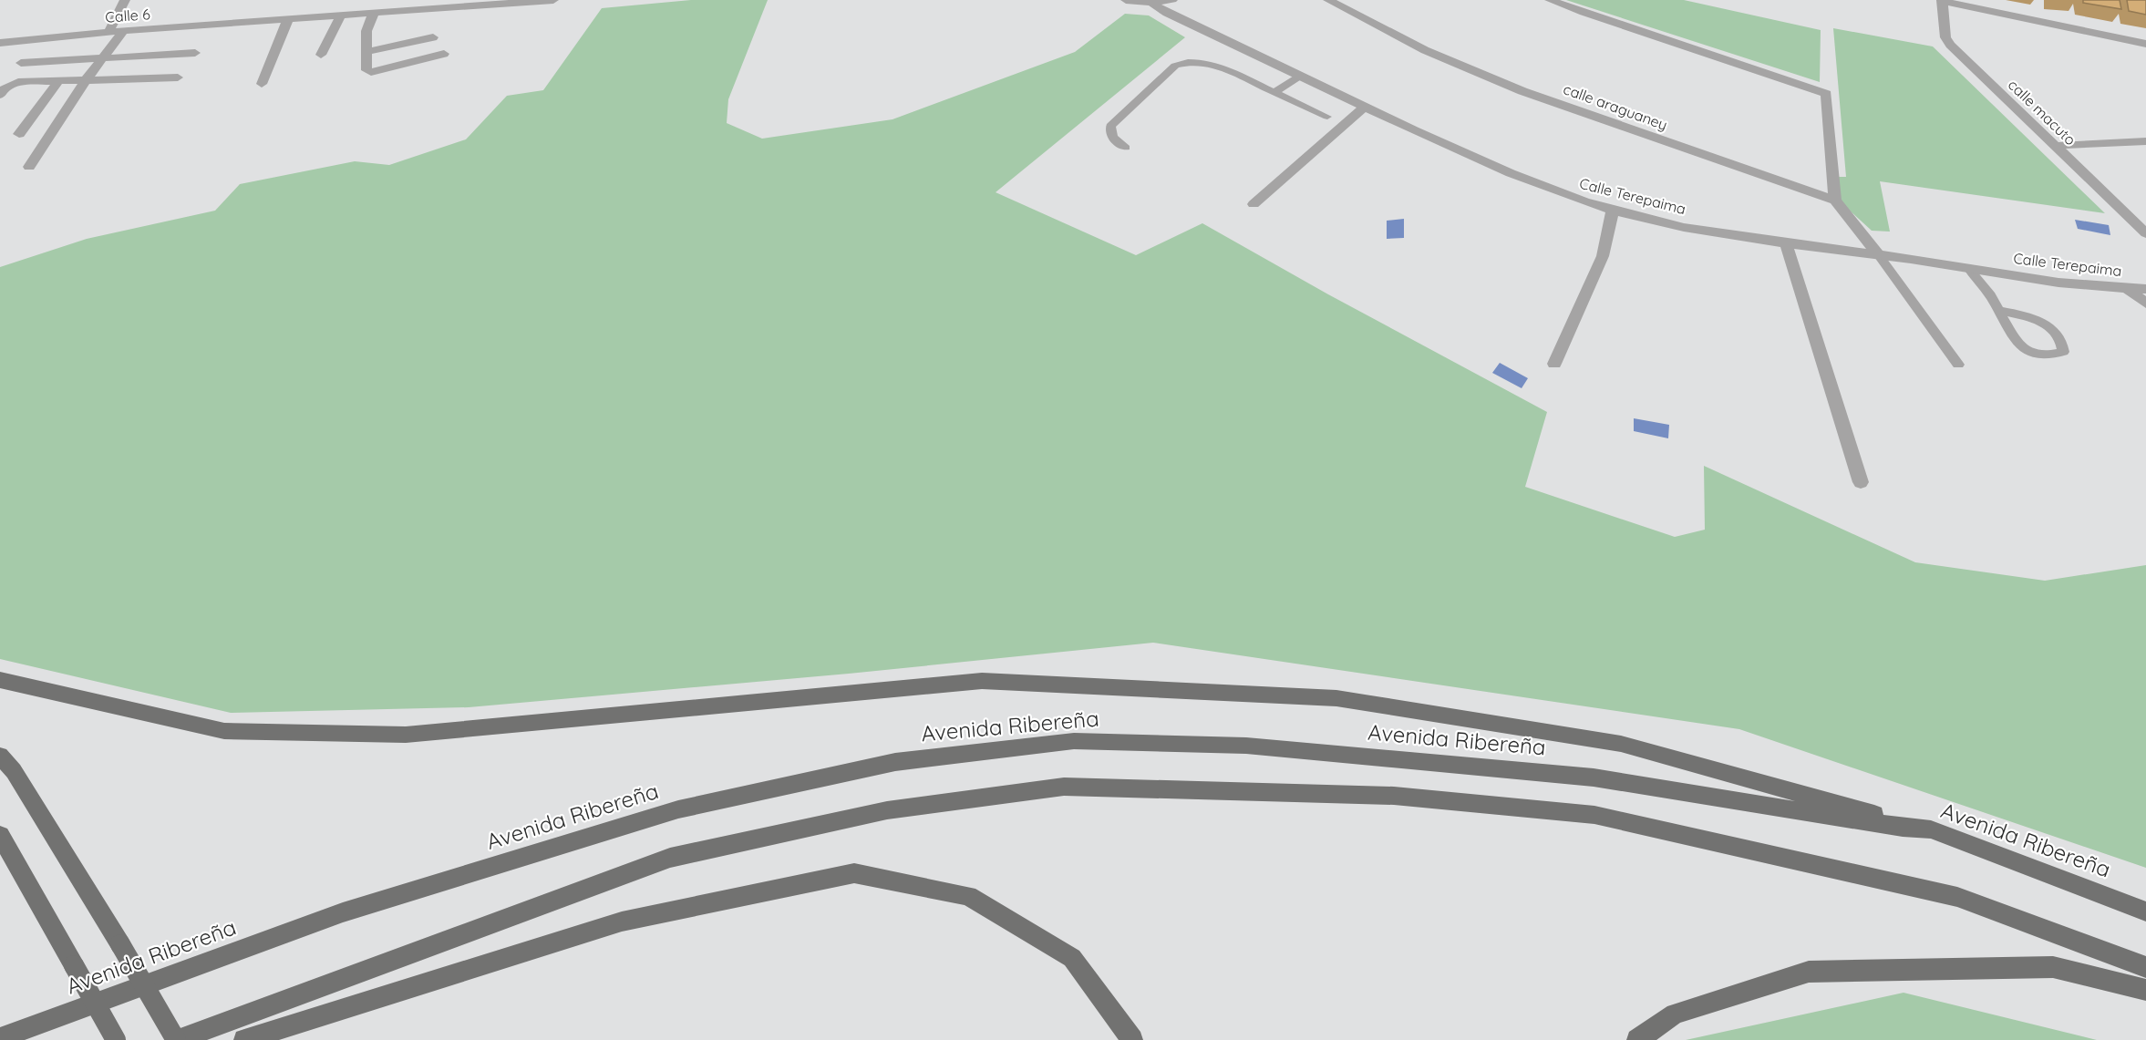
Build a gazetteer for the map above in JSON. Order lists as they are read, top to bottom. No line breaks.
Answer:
{"streets":{"main road":["Avenida Ribereña"],"street":["Calle 6","calle araguaney","calle macuto","Calle Terepaima"]}}
